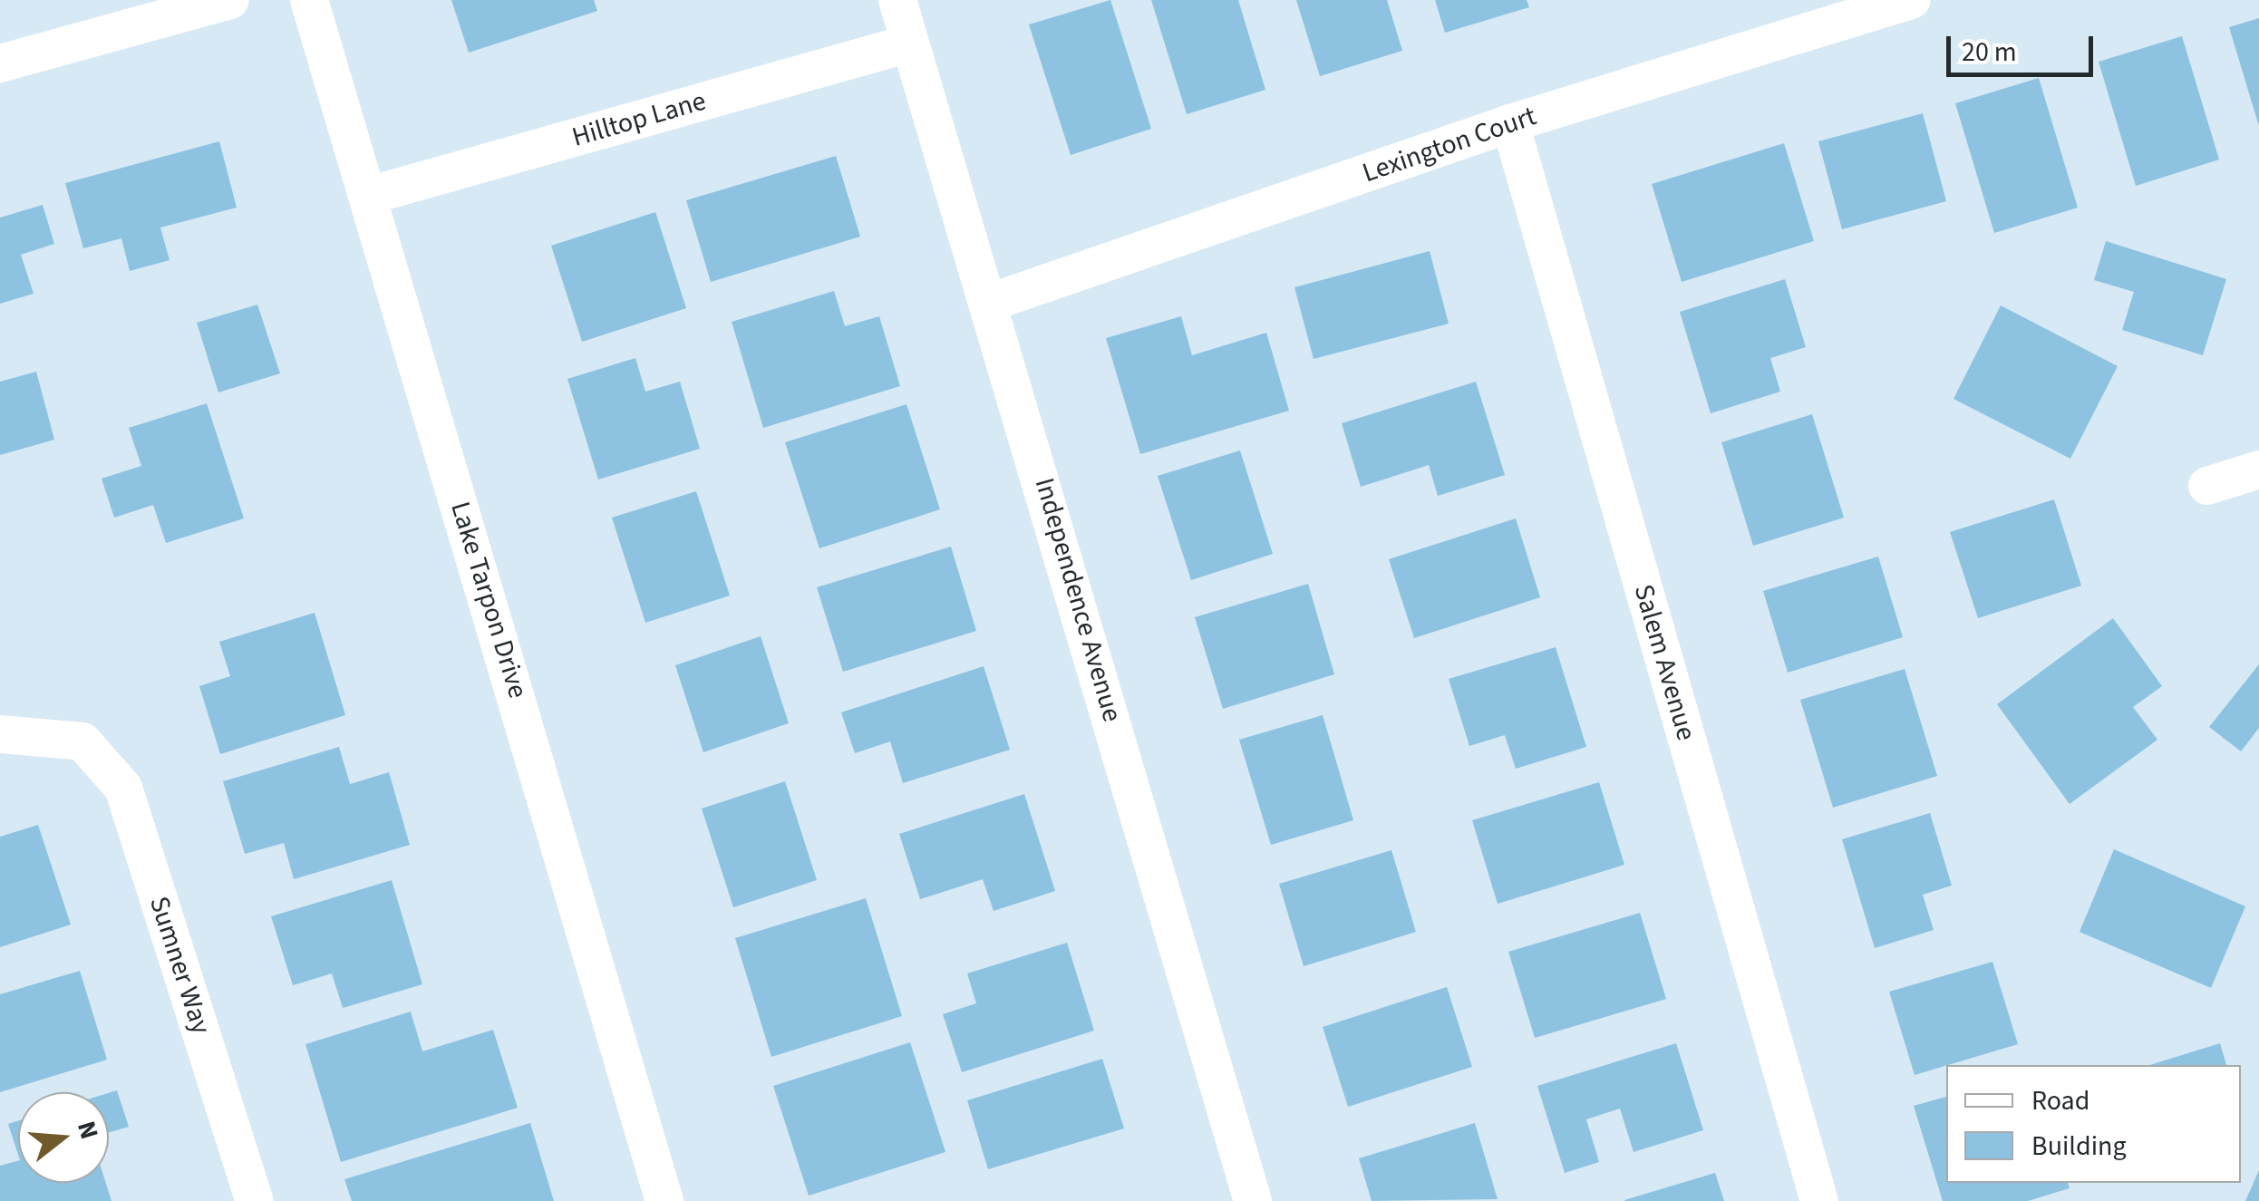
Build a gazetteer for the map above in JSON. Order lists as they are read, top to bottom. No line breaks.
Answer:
{"streets":{"street":["Hilltop Lane","Lexington Court","Lake Tarpon Drive","Independence Avenue","Salem Avenue","Sumner Way"]},"crossings":[["Hilltop Lane","Lake Tarpon Drive"],["Hilltop Lane","Independence Avenue"],["Lexington Court","Independence Avenue"],["Lexington Court","Salem Avenue"]],"legend":["Road","Building"],"scale_bar":"20 m","north":"right"}
